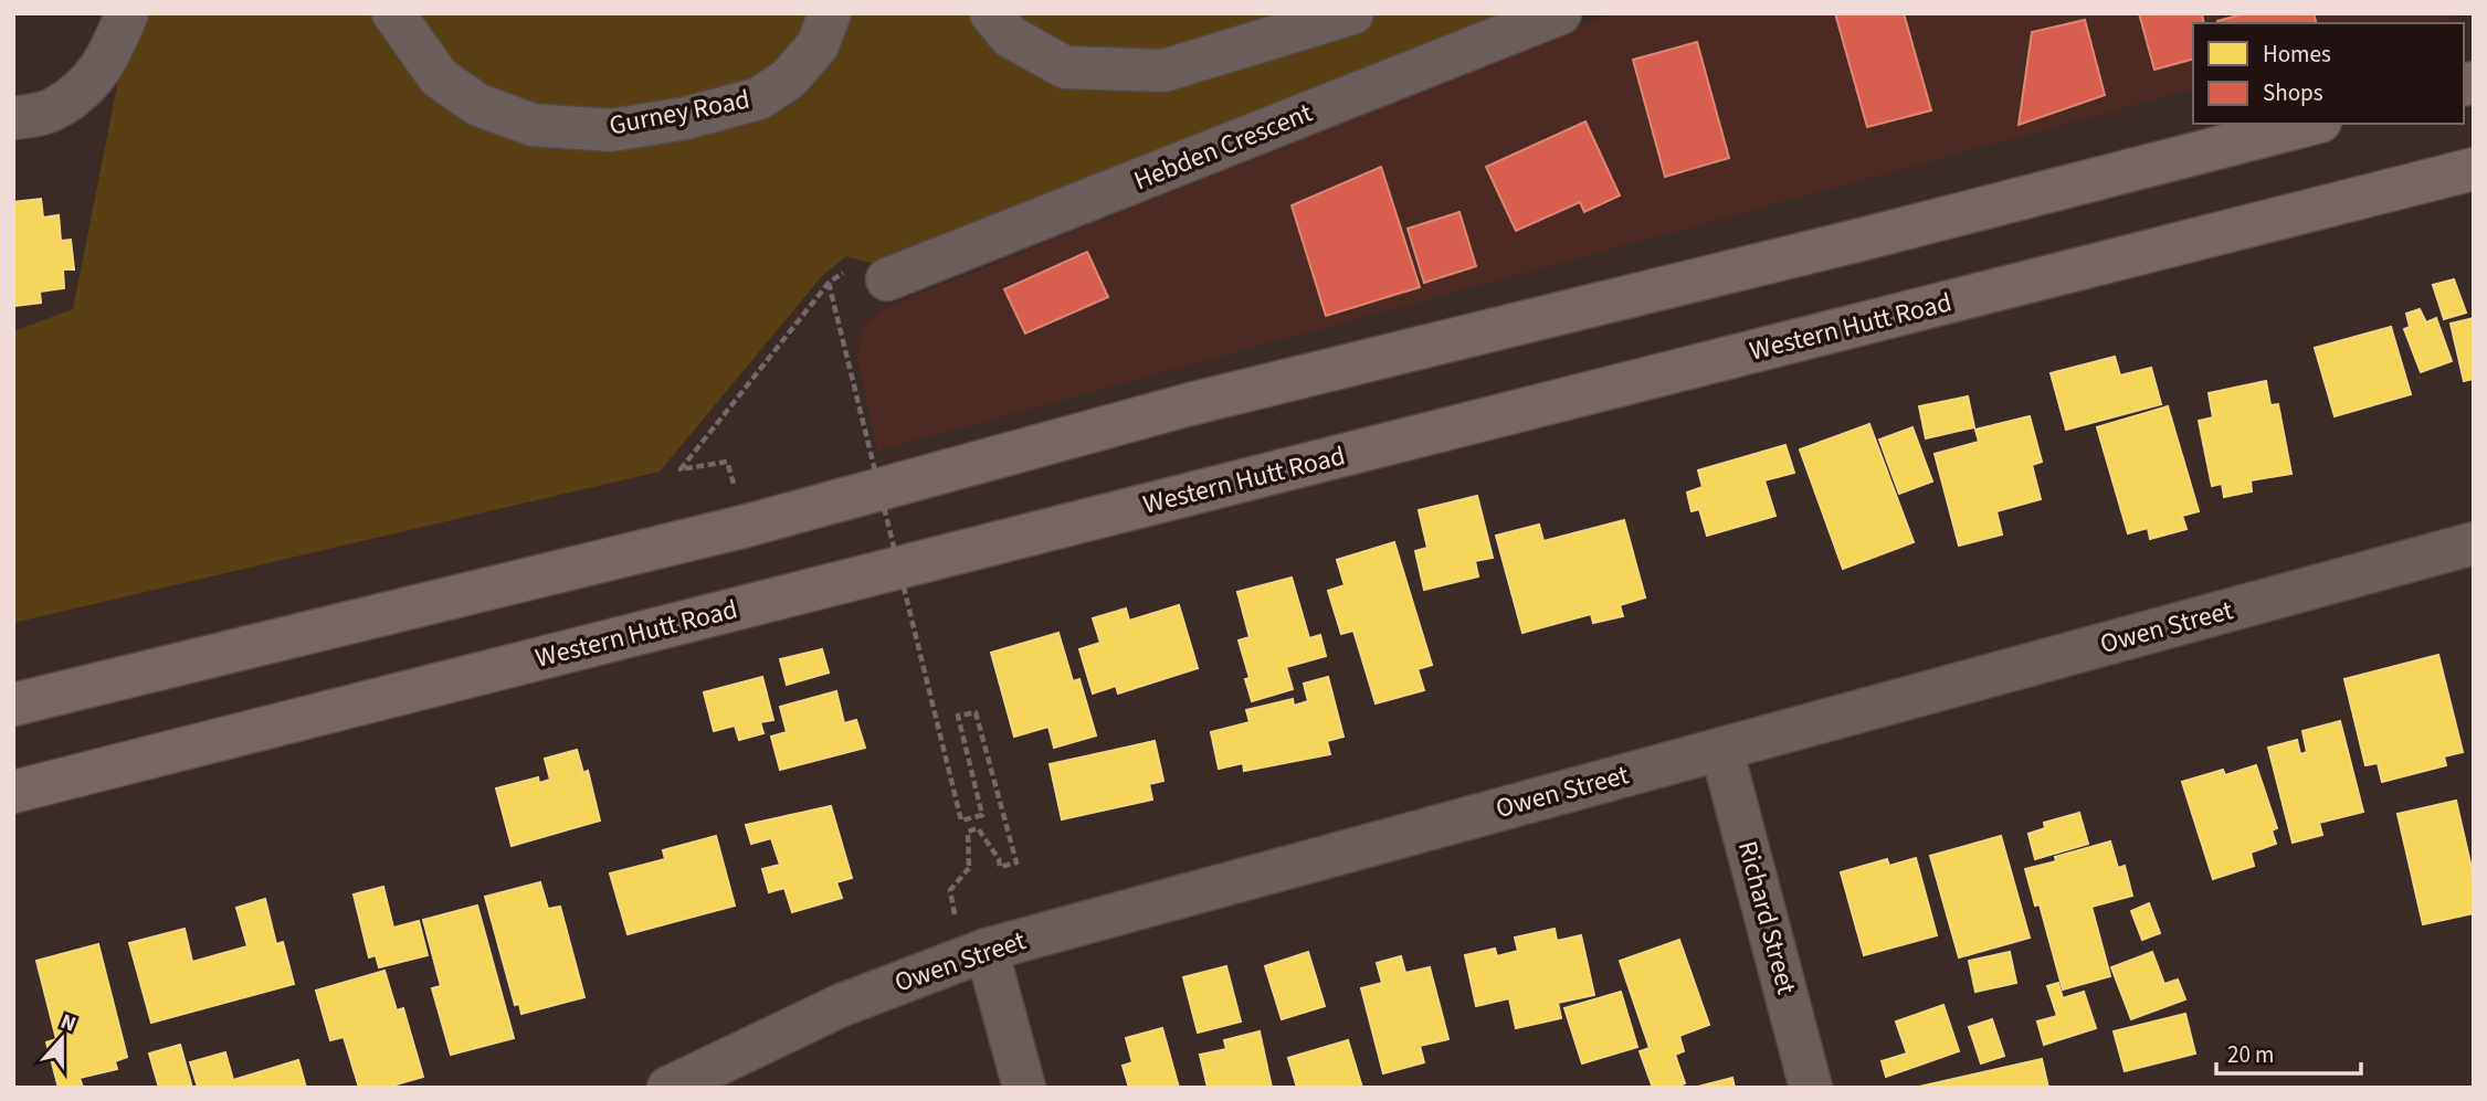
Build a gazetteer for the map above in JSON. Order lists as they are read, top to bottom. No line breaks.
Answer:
{"streets":{"highway":["Western Hutt Road"],"street":["Gurney Road","Hebden Crescent","Owen Street","Richard Street"]},"crossings":[["Owen Street","Richard Street"]],"legend":["Homes","Shops"],"scale_bar":"20 m","north":"top"}
